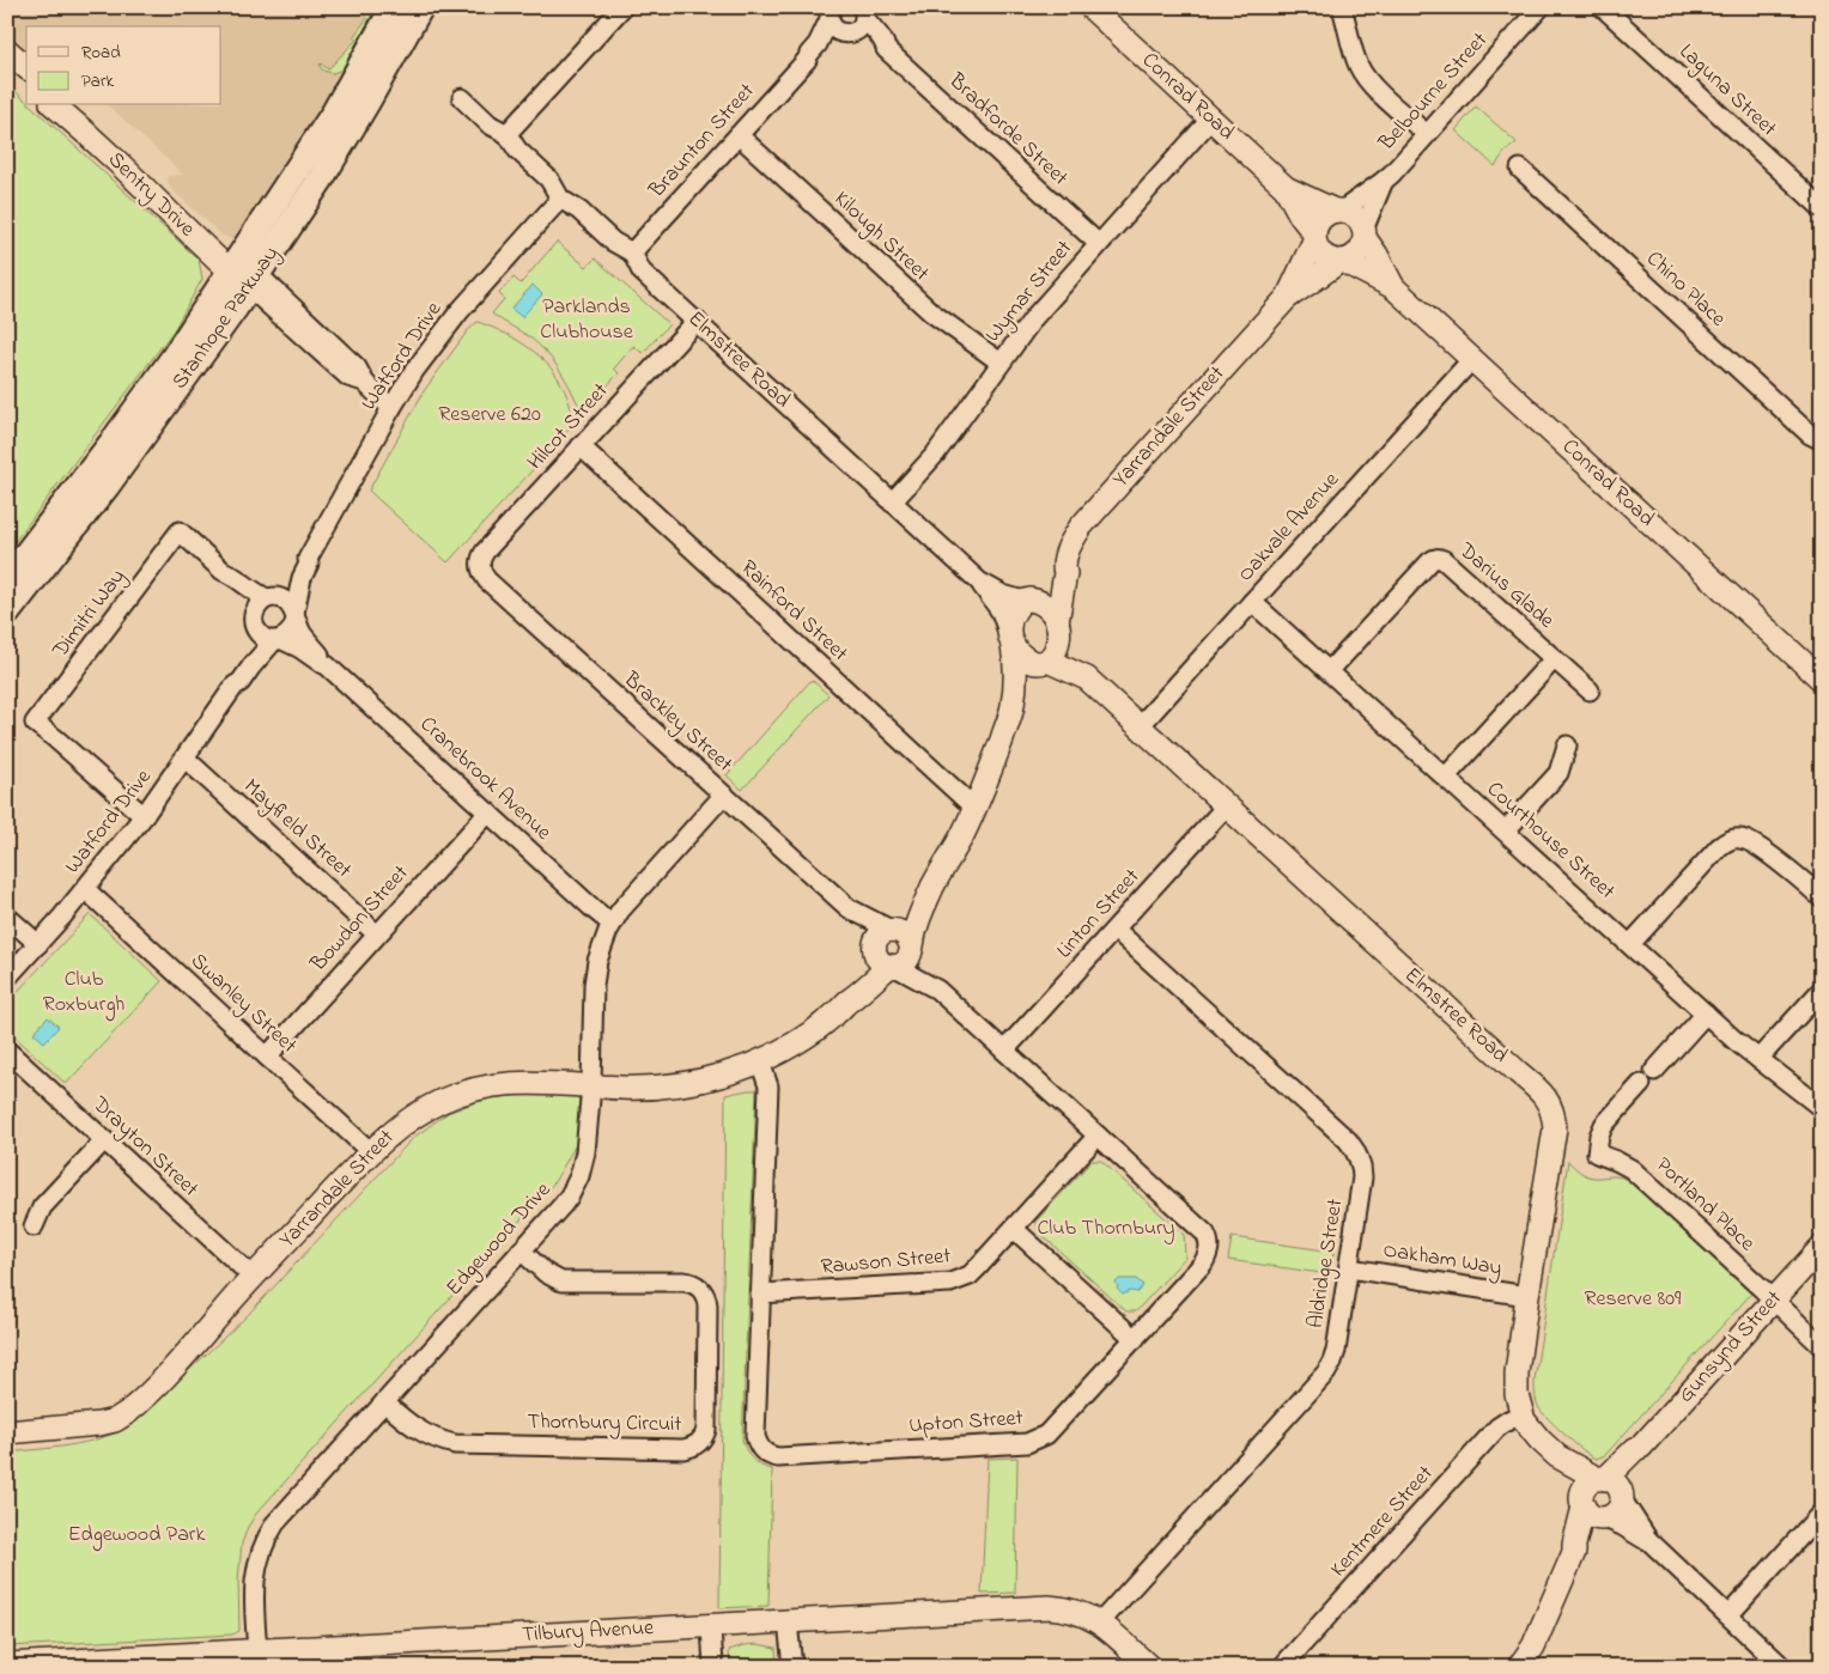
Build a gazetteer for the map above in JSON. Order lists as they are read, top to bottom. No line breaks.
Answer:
{"streets":{"main road":["Stanhope Parkway"],"street":["Laguna Street","Belbourne Street","Conrad Road","Bradforde Street","Braunton Street","Sentry Drive","Kilough Street","Chino Place","Wymar Street","Watford Drive","Elmstree Road","Hilcot Street","Yarrandale Street","Oakvale Avenue","Darius Glade","Rainford Street","Dimitri Way","Brackley Street","Cranebrook Avenue","Mayfield Street","Courthouse Street","Linton Street","Bowdon Street","Swanley Street","Drayton Street","Portland Place","Edgewood Drive","Oakham Way","Rawson Street","Aldridge Street","Gunsynd Street","Upton Street","Thornbury Circuit","Kentmere Street","Tilbury Avenue"]},"crossings":[["Belbourne Street","Conrad Road"],["Belbourne Street","Yarrandale Street"],["Conrad Road","Wymar Street"],["Conrad Road","Yarrandale Street"],["Conrad Road","Oakvale Avenue"],["Bradforde Street","Braunton Street"],["Bradforde Street","Wymar Street"],["Braunton Street","Kilough Street"],["Braunton Street","Elmstree Road"],["Sentry Drive","Stanhope Parkway"],["Kilough Street","Wymar Street"],["Wymar Street","Elmstree Road"],["Watford Drive","Elmstree Road"],["Watford Drive","Dimitri Way"],["Watford Drive","Cranebrook Avenue"],["Watford Drive","Mayfield Street"],["Watford Drive","Swanley Street"],["Elmstree Road","Hilcot Street"],["Elmstree Road","Yarrandale Street"],["Elmstree Road","Oakvale Avenue"],["Elmstree Road","Linton Street"],["Elmstree Road","Oakham Way"],["Elmstree Road","Gunsynd Street"],["Elmstree Road","Kentmere Street"],["Hilcot Street","Rainford Street"],["Hilcot Street","Brackley Street"],["Yarrandale Street","Rainford Street"],["Yarrandale Street","Brackley Street"],["Yarrandale Street","Swanley Street"],["Yarrandale Street","Drayton Street"],["Yarrandale Street","Edgewood Drive"],["Yarrandale Street","Upton Street"],["Oakvale Avenue","Courthouse Street"],["Darius Glade","Courthouse Street"],["Brackley Street","Edgewood Drive"],["Brackley Street","Upton Street"],["Cranebrook Avenue","Bowdon Street"],["Cranebrook Avenue","Edgewood Drive"],["Mayfield Street","Bowdon Street"],["Linton Street","Aldridge Street"],["Linton Street","Upton Street"],["Bowdon Street","Swanley Street"],["Portland Place","Gunsynd Street"],["Edgewood Drive","Thornbury Circuit"],["Edgewood Drive","Tilbury Avenue"],["Oakham Way","Aldridge Street"],["Rawson Street","Upton Street"],["Aldridge Street","Tilbury Avenue"]],"parks":["Parklands Clubhouse","Reserve 620","Club Roxburgh","Club Thornbury","Reserve 809","Edgewood Park"],"legend":["Road","Park"]}
